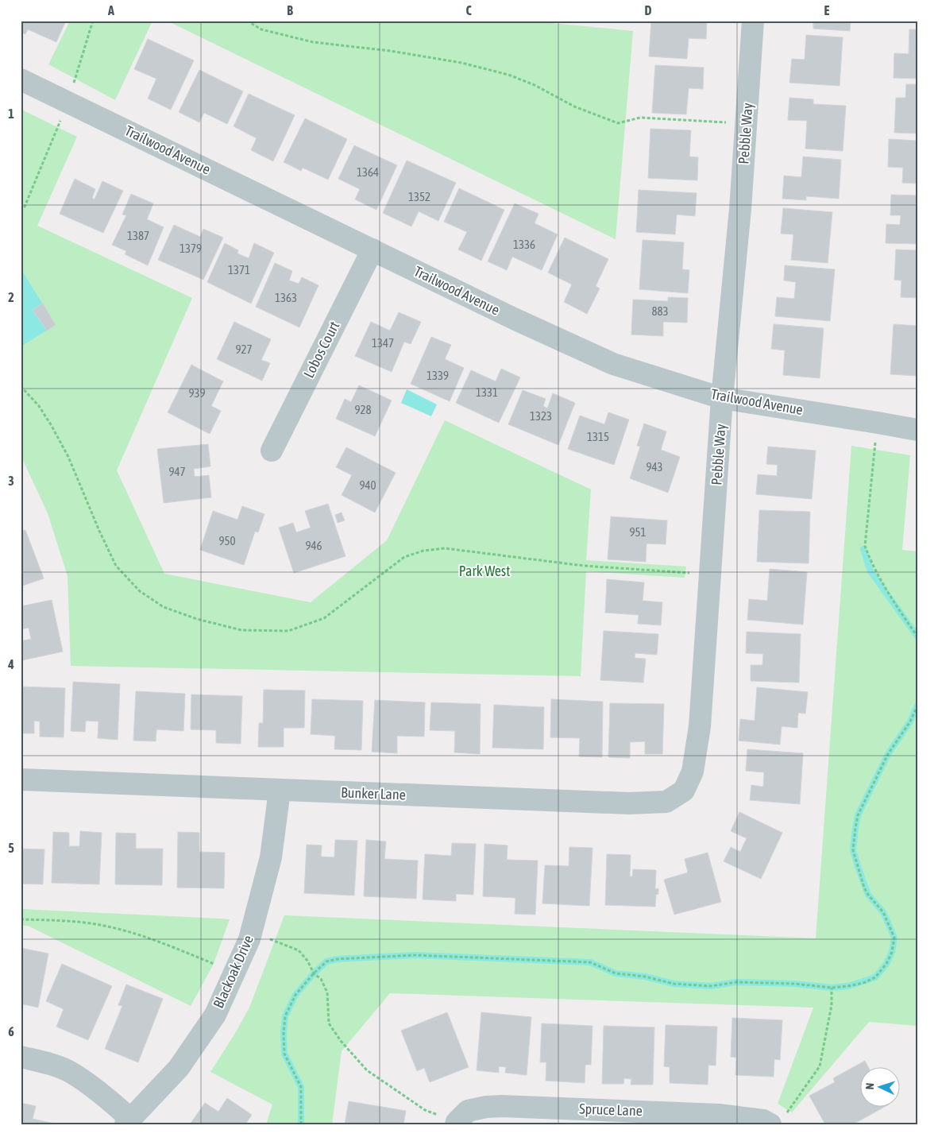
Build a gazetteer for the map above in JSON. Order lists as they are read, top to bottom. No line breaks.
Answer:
{"streets":{"street":["Pebble Way","Trailwood Avenue","Lobos Court","Bunker Lane","Blackoak Drive","Spruce Lane"]},"crossings":[["Pebble Way","Trailwood Avenue"],["Pebble Way","Bunker Lane"],["Trailwood Avenue","Lobos Court"],["Bunker Lane","Blackoak Drive"]],"parks":["Park West"],"house_numbers":["1364","1352","1387","1336","1379","1371","1363","883","1347","927","1339","1331","939","928","1323","1315","943","947","940","951","950","946"],"north":"left","grid":{"columns":["A","B","C","D","E"],"rows":["1","2","3","4","5","6"]}}
